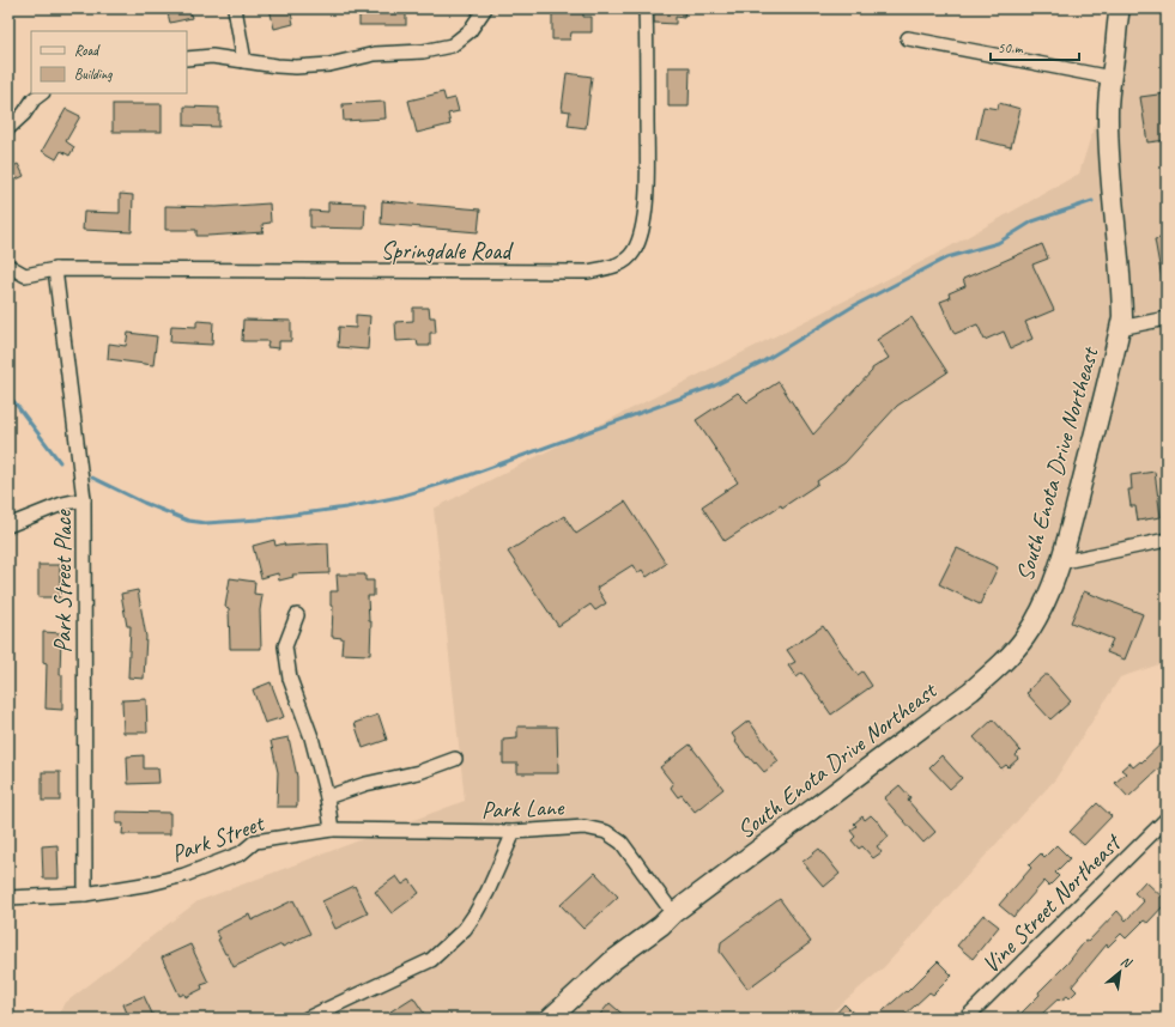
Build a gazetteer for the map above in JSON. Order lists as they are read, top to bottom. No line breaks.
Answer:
{"streets":{"main road":["South Enota Drive Northeast"],"street":["Springdale Road","Park Street Place","Park Lane","Park Street","Vine Street Northeast"]},"crossings":[["Springdale Road","Park Street Place"],["South Enota Drive Northeast","Park Lane"],["Park Street Place","Park Street"],["Park Lane","Park Street"]],"legend":["Road","Building"],"scale_bar":"50 m","north":"top right"}
